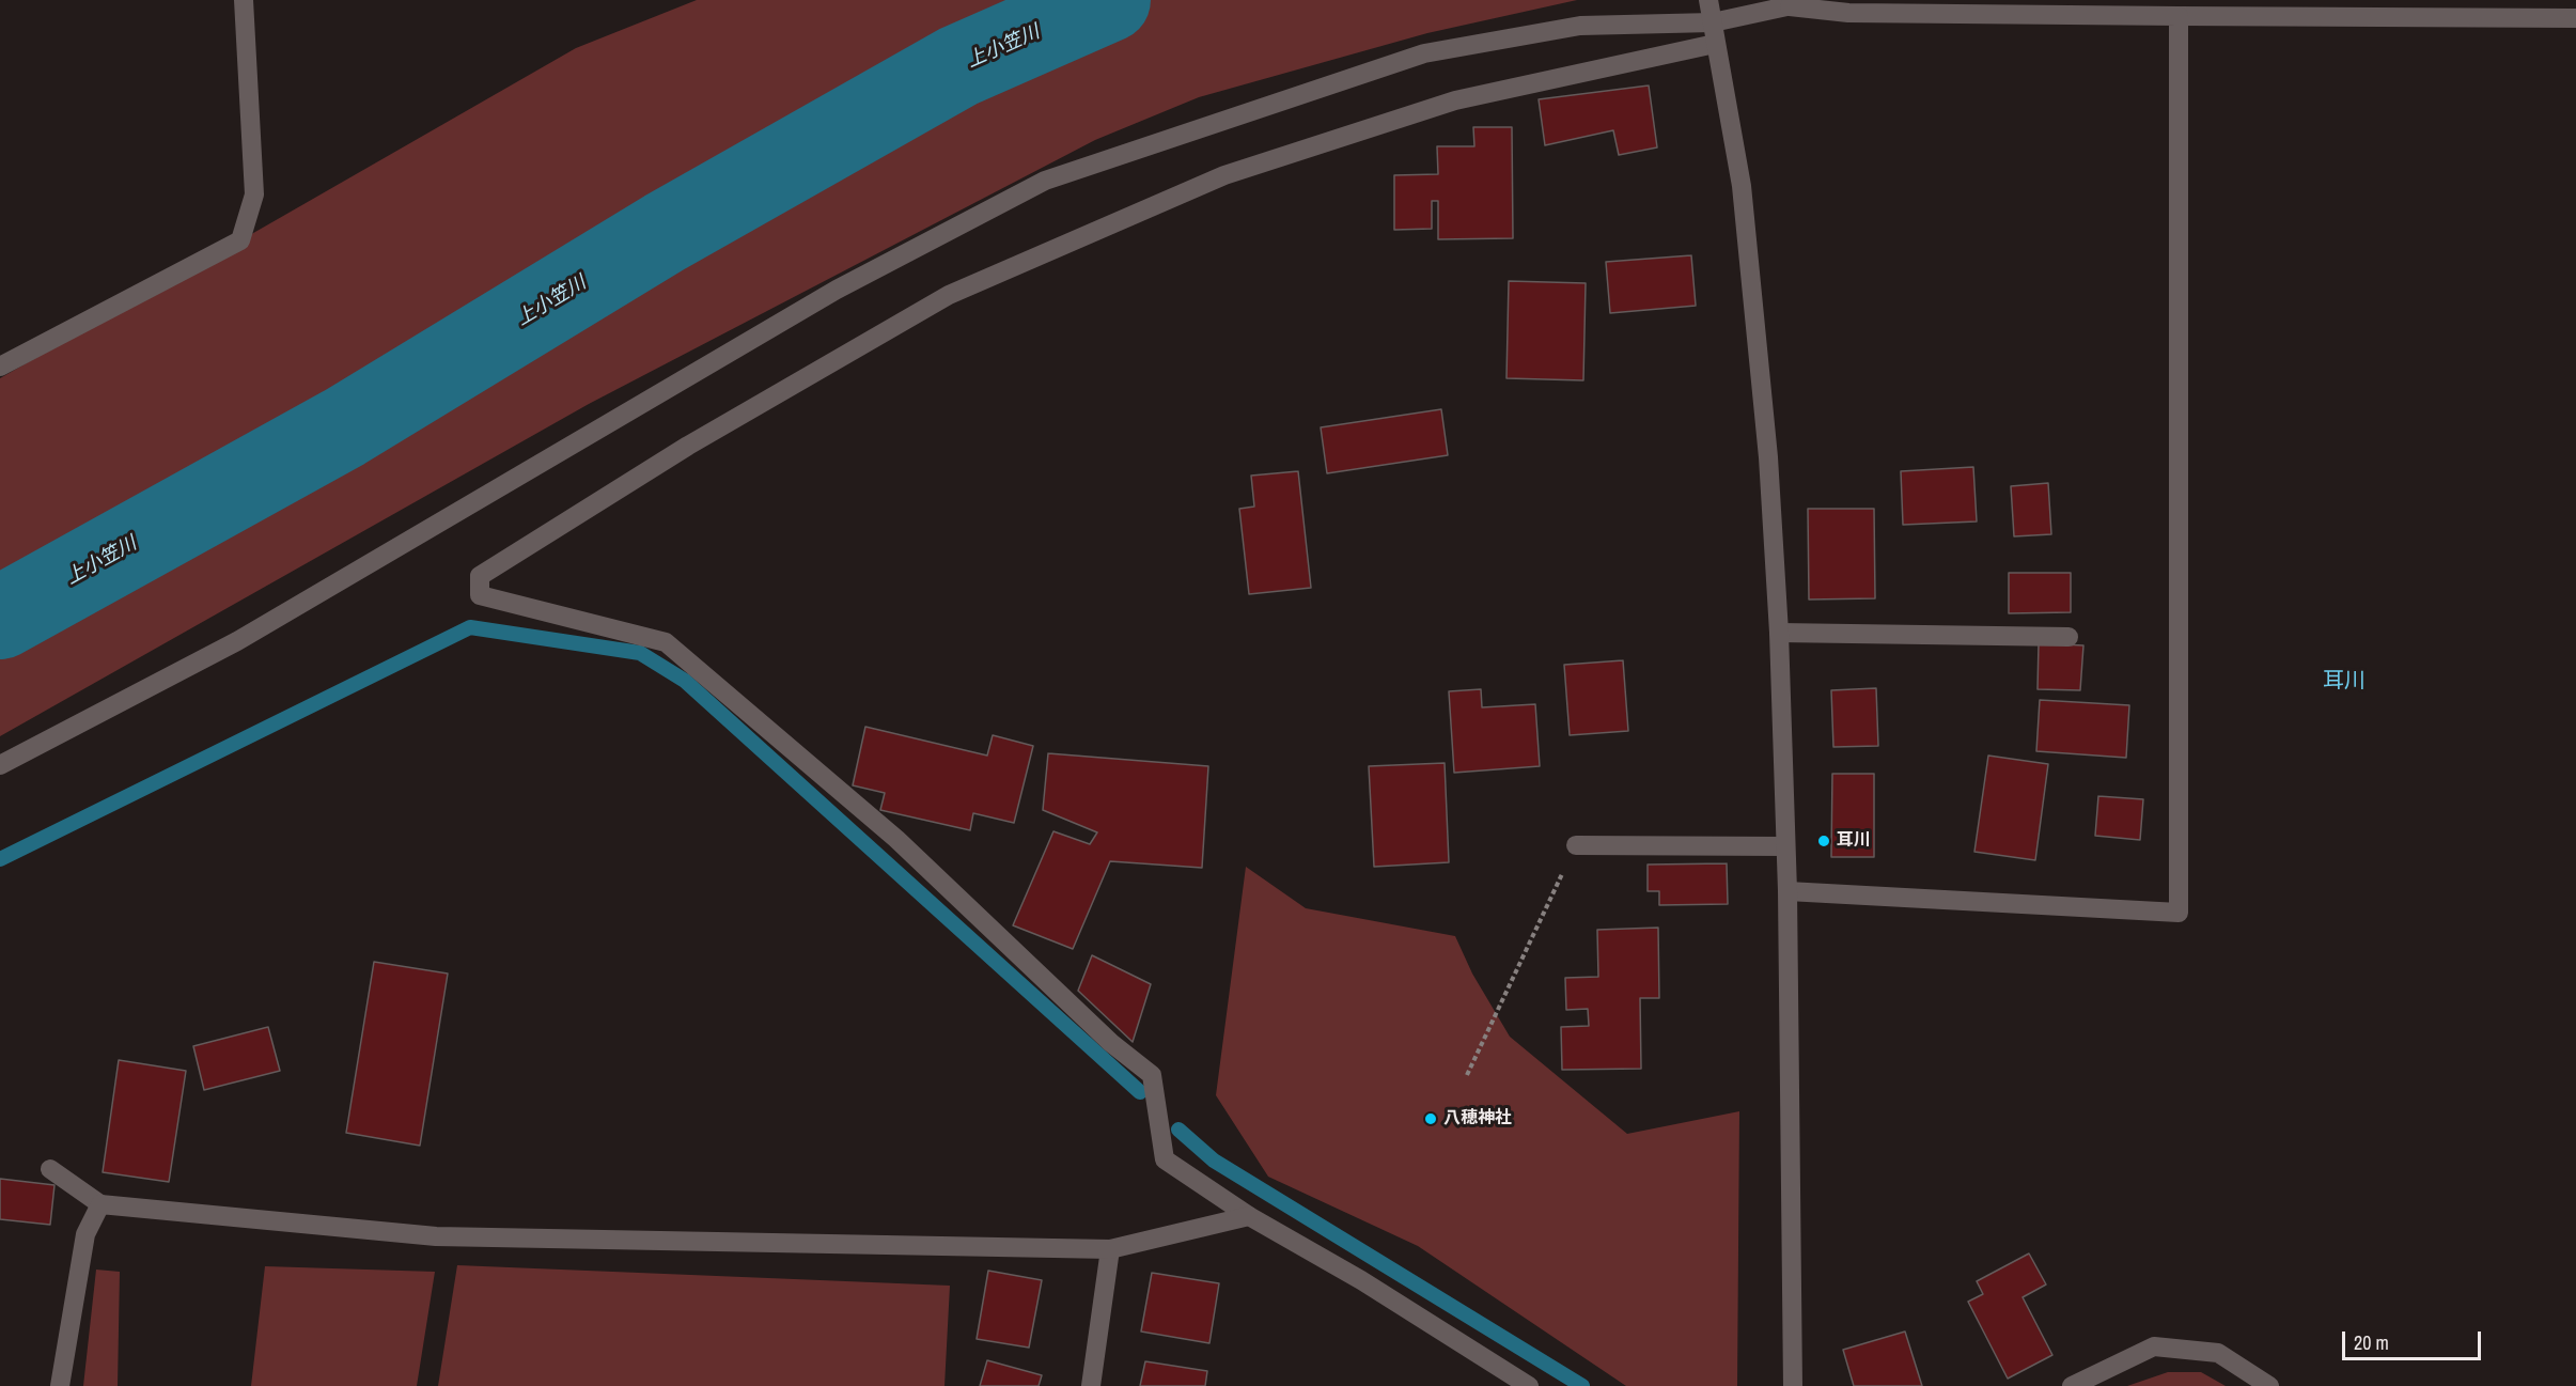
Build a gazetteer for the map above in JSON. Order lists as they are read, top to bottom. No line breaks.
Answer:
{"districts":["耳川"],"water":["上小笠川"],"places":["耳川","八穂神社"],"scale_bar":"20 m"}
